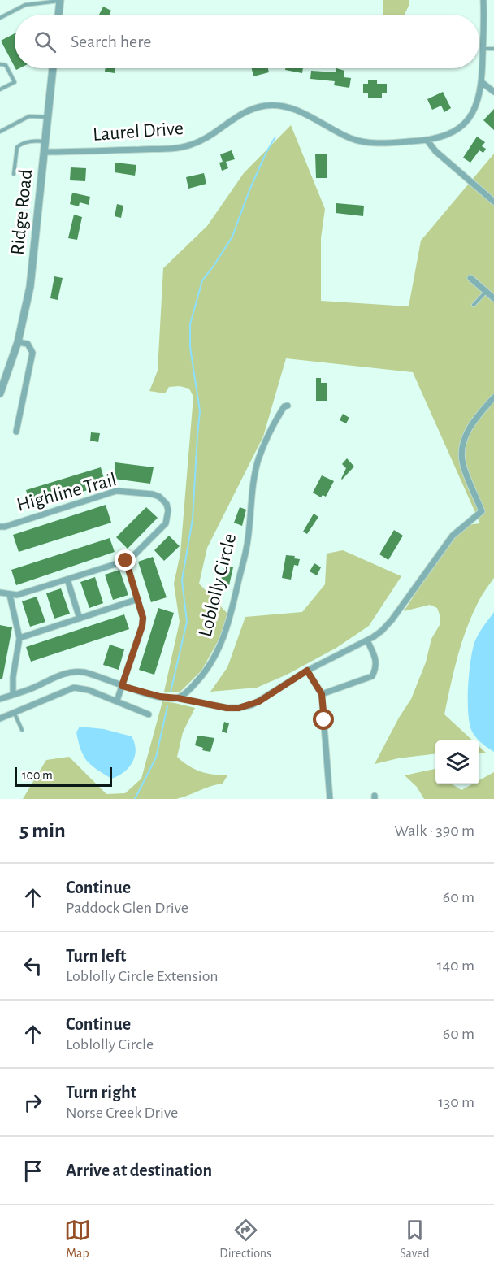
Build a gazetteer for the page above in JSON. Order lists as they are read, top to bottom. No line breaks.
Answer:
{"streets":{"street":["Laurel Drive","Ridge Road","Highline Trail","Loblolly Circle"]},"crossings":[["Laurel Drive","Ridge Road"]],"scale_bar":"100 m","page":{"search":"Search here","scale":"100 m","heading":["5 min","Walk · 390 m"],"list":[["Continue","Paddock Glen Drive","60 m"],["Turn left","Loblolly Circle Extension","140 m"],["Continue","Loblolly Circle","60 m"],["Turn right","Norse Creek Drive","130 m"],"Arrive at destination"],"nav":["Map","Directions","Saved"]}}
